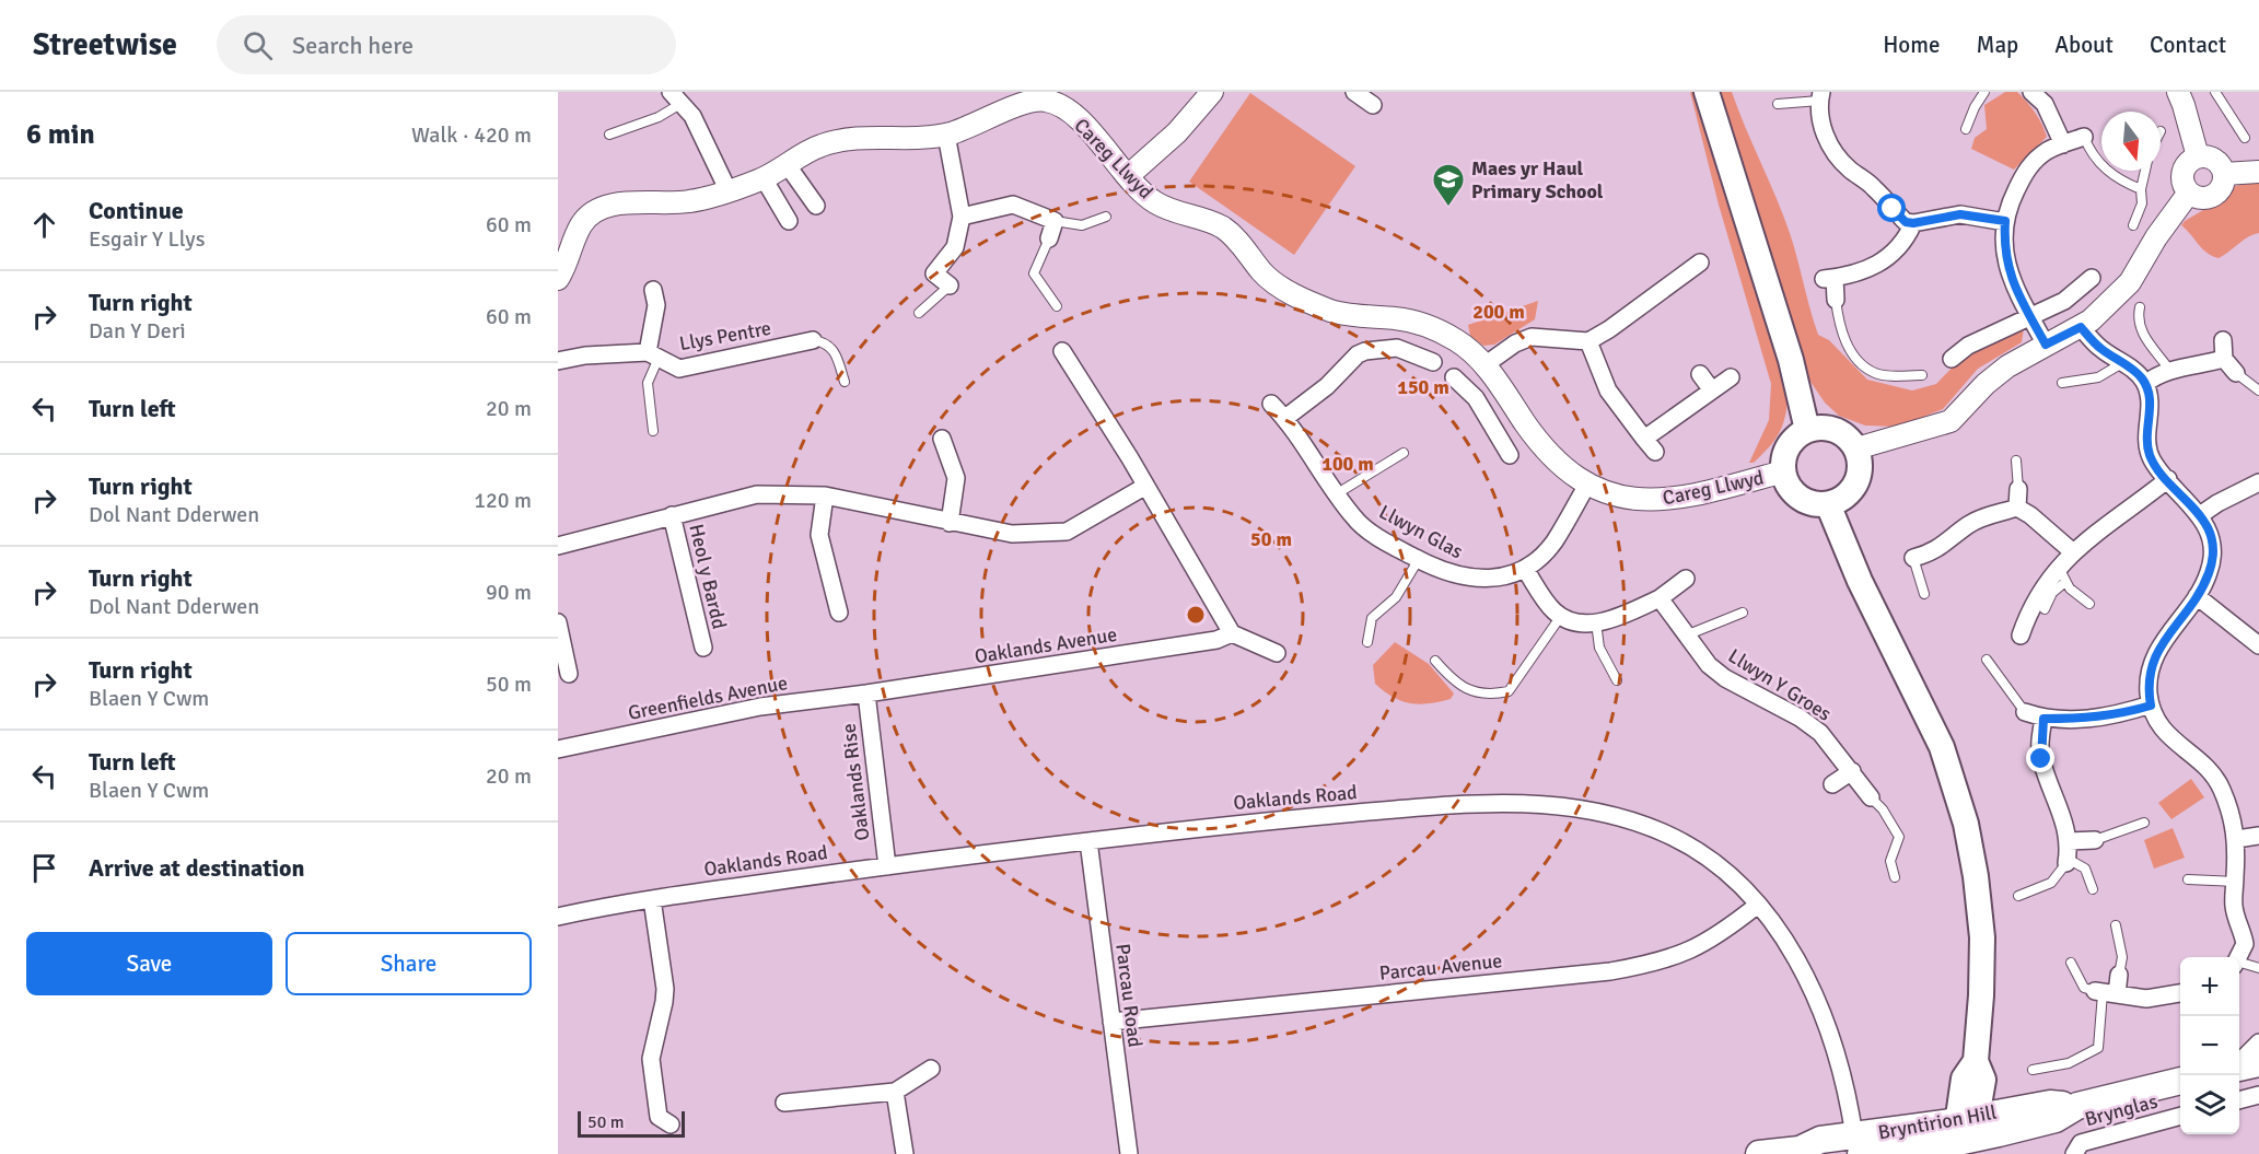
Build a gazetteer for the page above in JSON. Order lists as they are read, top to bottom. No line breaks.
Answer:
{"streets":{"main road":["Bryntirion Hill"],"street":["Careg Llwyd","Llys Pentre","Llwyn Glas","Heol y Bardd","Oaklands Avenue","Llwyn Y Groes","Greenfields Avenue","Oaklands Rise","Oaklands Road","Parcau Avenue","Parcau Road","Brynglas"]},"crossings":[["Careg Llwyd","Llwyn Glas"],["Oaklands Avenue","Greenfields Avenue"],["Oaklands Avenue","Oaklands Rise"],["Greenfields Avenue","Oaklands Rise"],["Oaklands Rise","Oaklands Road"],["Oaklands Road","Parcau Avenue"],["Oaklands Road","Parcau Road"],["Oaklands Road","Bryntirion Hill"],["Parcau Avenue","Parcau Road"]],"places":{"school or university":["Maes yr Haul Primary School"]},"scale_bar":"50 m","north":"bottom","page":{"header":"Streetwise","search":"Search here","nav":["Home","Map","About","Contact"],"heading":["6 min","Walk · 420 m"],"list":[["Continue","Esgair Y Llys","60 m"],["Turn right","Dan Y Deri","60 m"],["Turn left","20 m"],["Turn right","Dol Nant Dderwen","120 m"],["Turn right","Dol Nant Dderwen","90 m"],["Turn right","Blaen Y Cwm","50 m"],["Turn left","Blaen Y Cwm","20 m"],"Arrive at destination"],"buttons":["Save","Share"],"map_buttons":["+","−"],"scale":"50 m"},"rings":["200 m","150 m","100 m","50 m"]}
